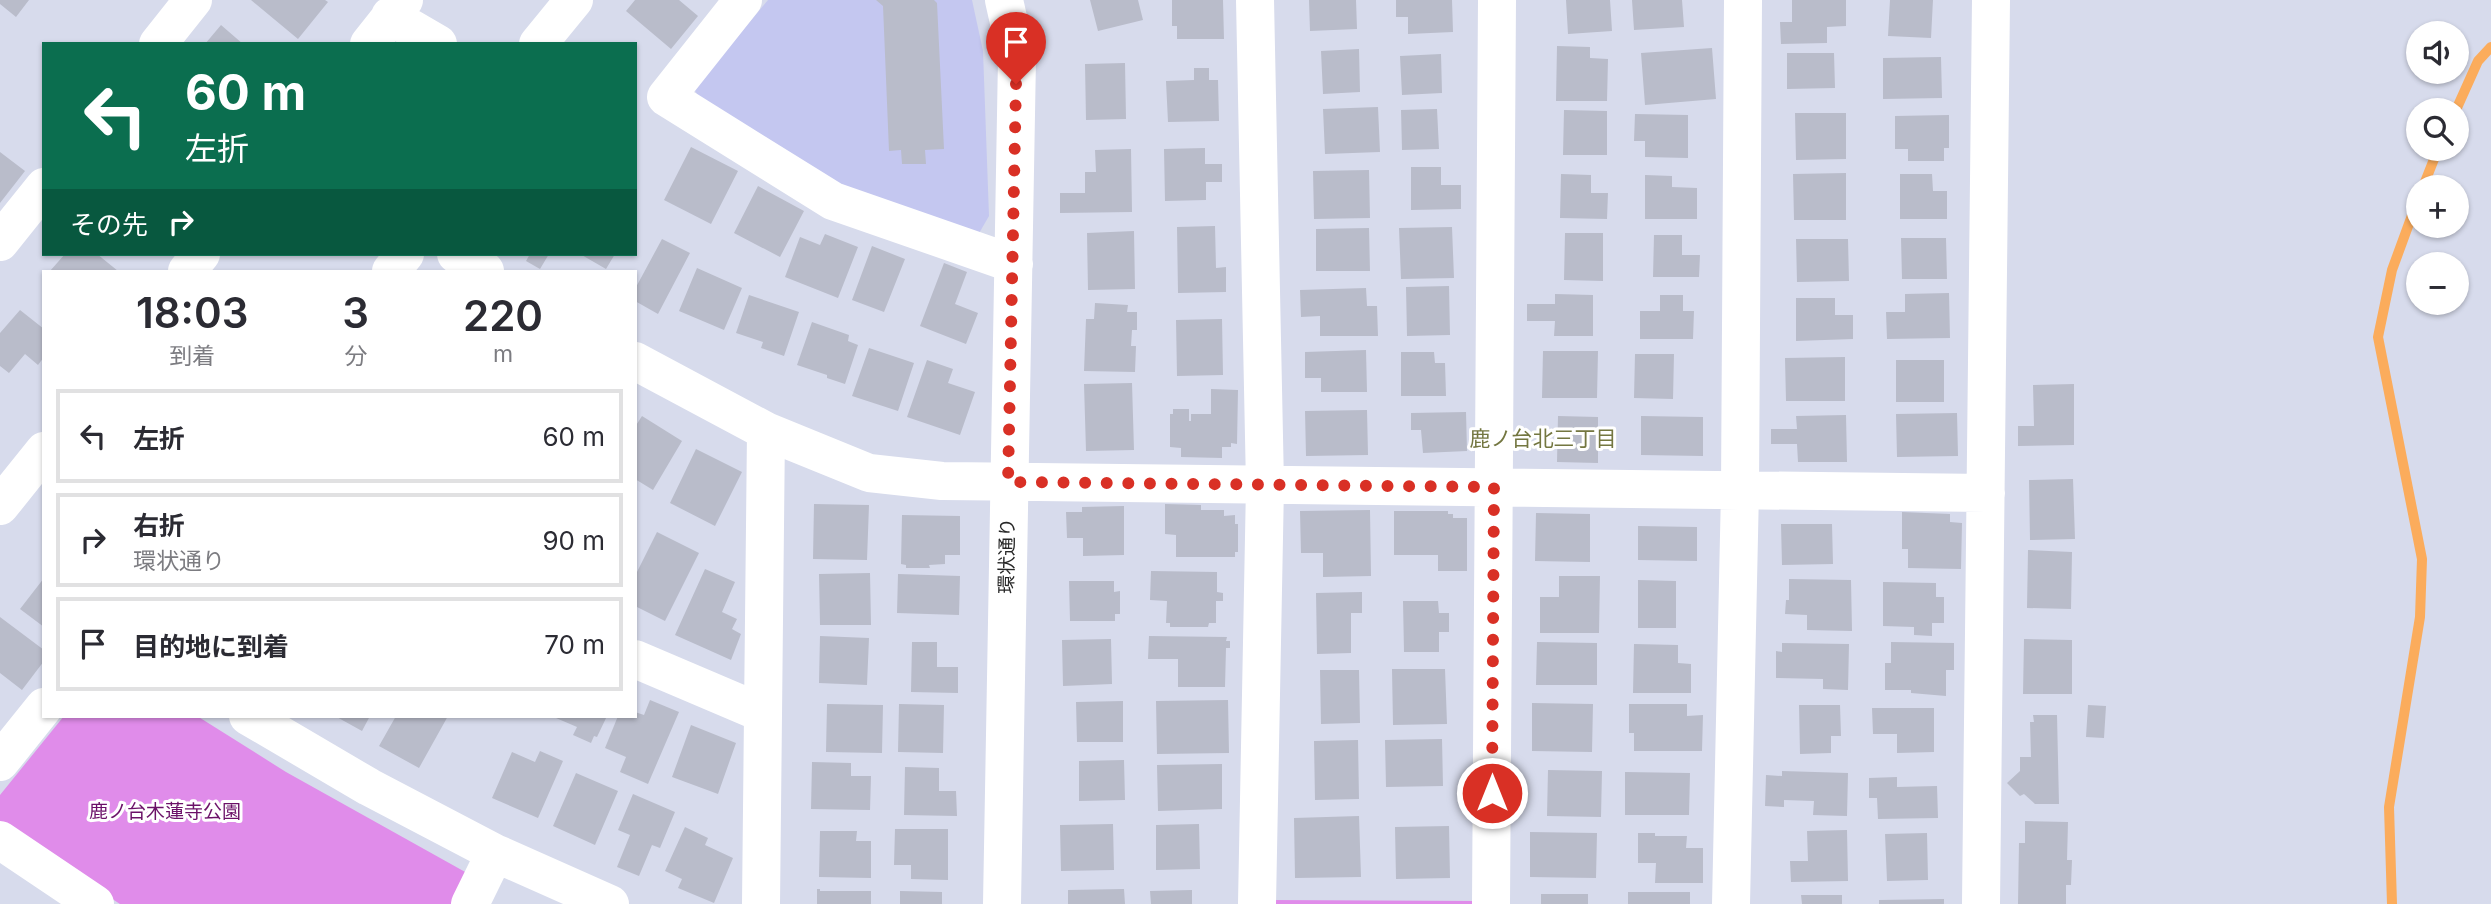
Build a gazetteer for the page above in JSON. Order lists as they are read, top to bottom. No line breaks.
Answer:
{"streets":{"street":["環状通り"]},"districts":["鹿ノ台北三丁目"],"parks":["鹿ノ台木蓮寺公園"],"page":{"map_buttons":["+","−"],"turn":["60 m","左折"],"then":"その先","eta":["18:03","到着","3","分","220","m"],"list":[{"name":"左折","value":"60 m"},{"name":"右折","note":"環状通り","value":"90 m"},{"name":"目的地に到着","value":"70 m"}]}}
